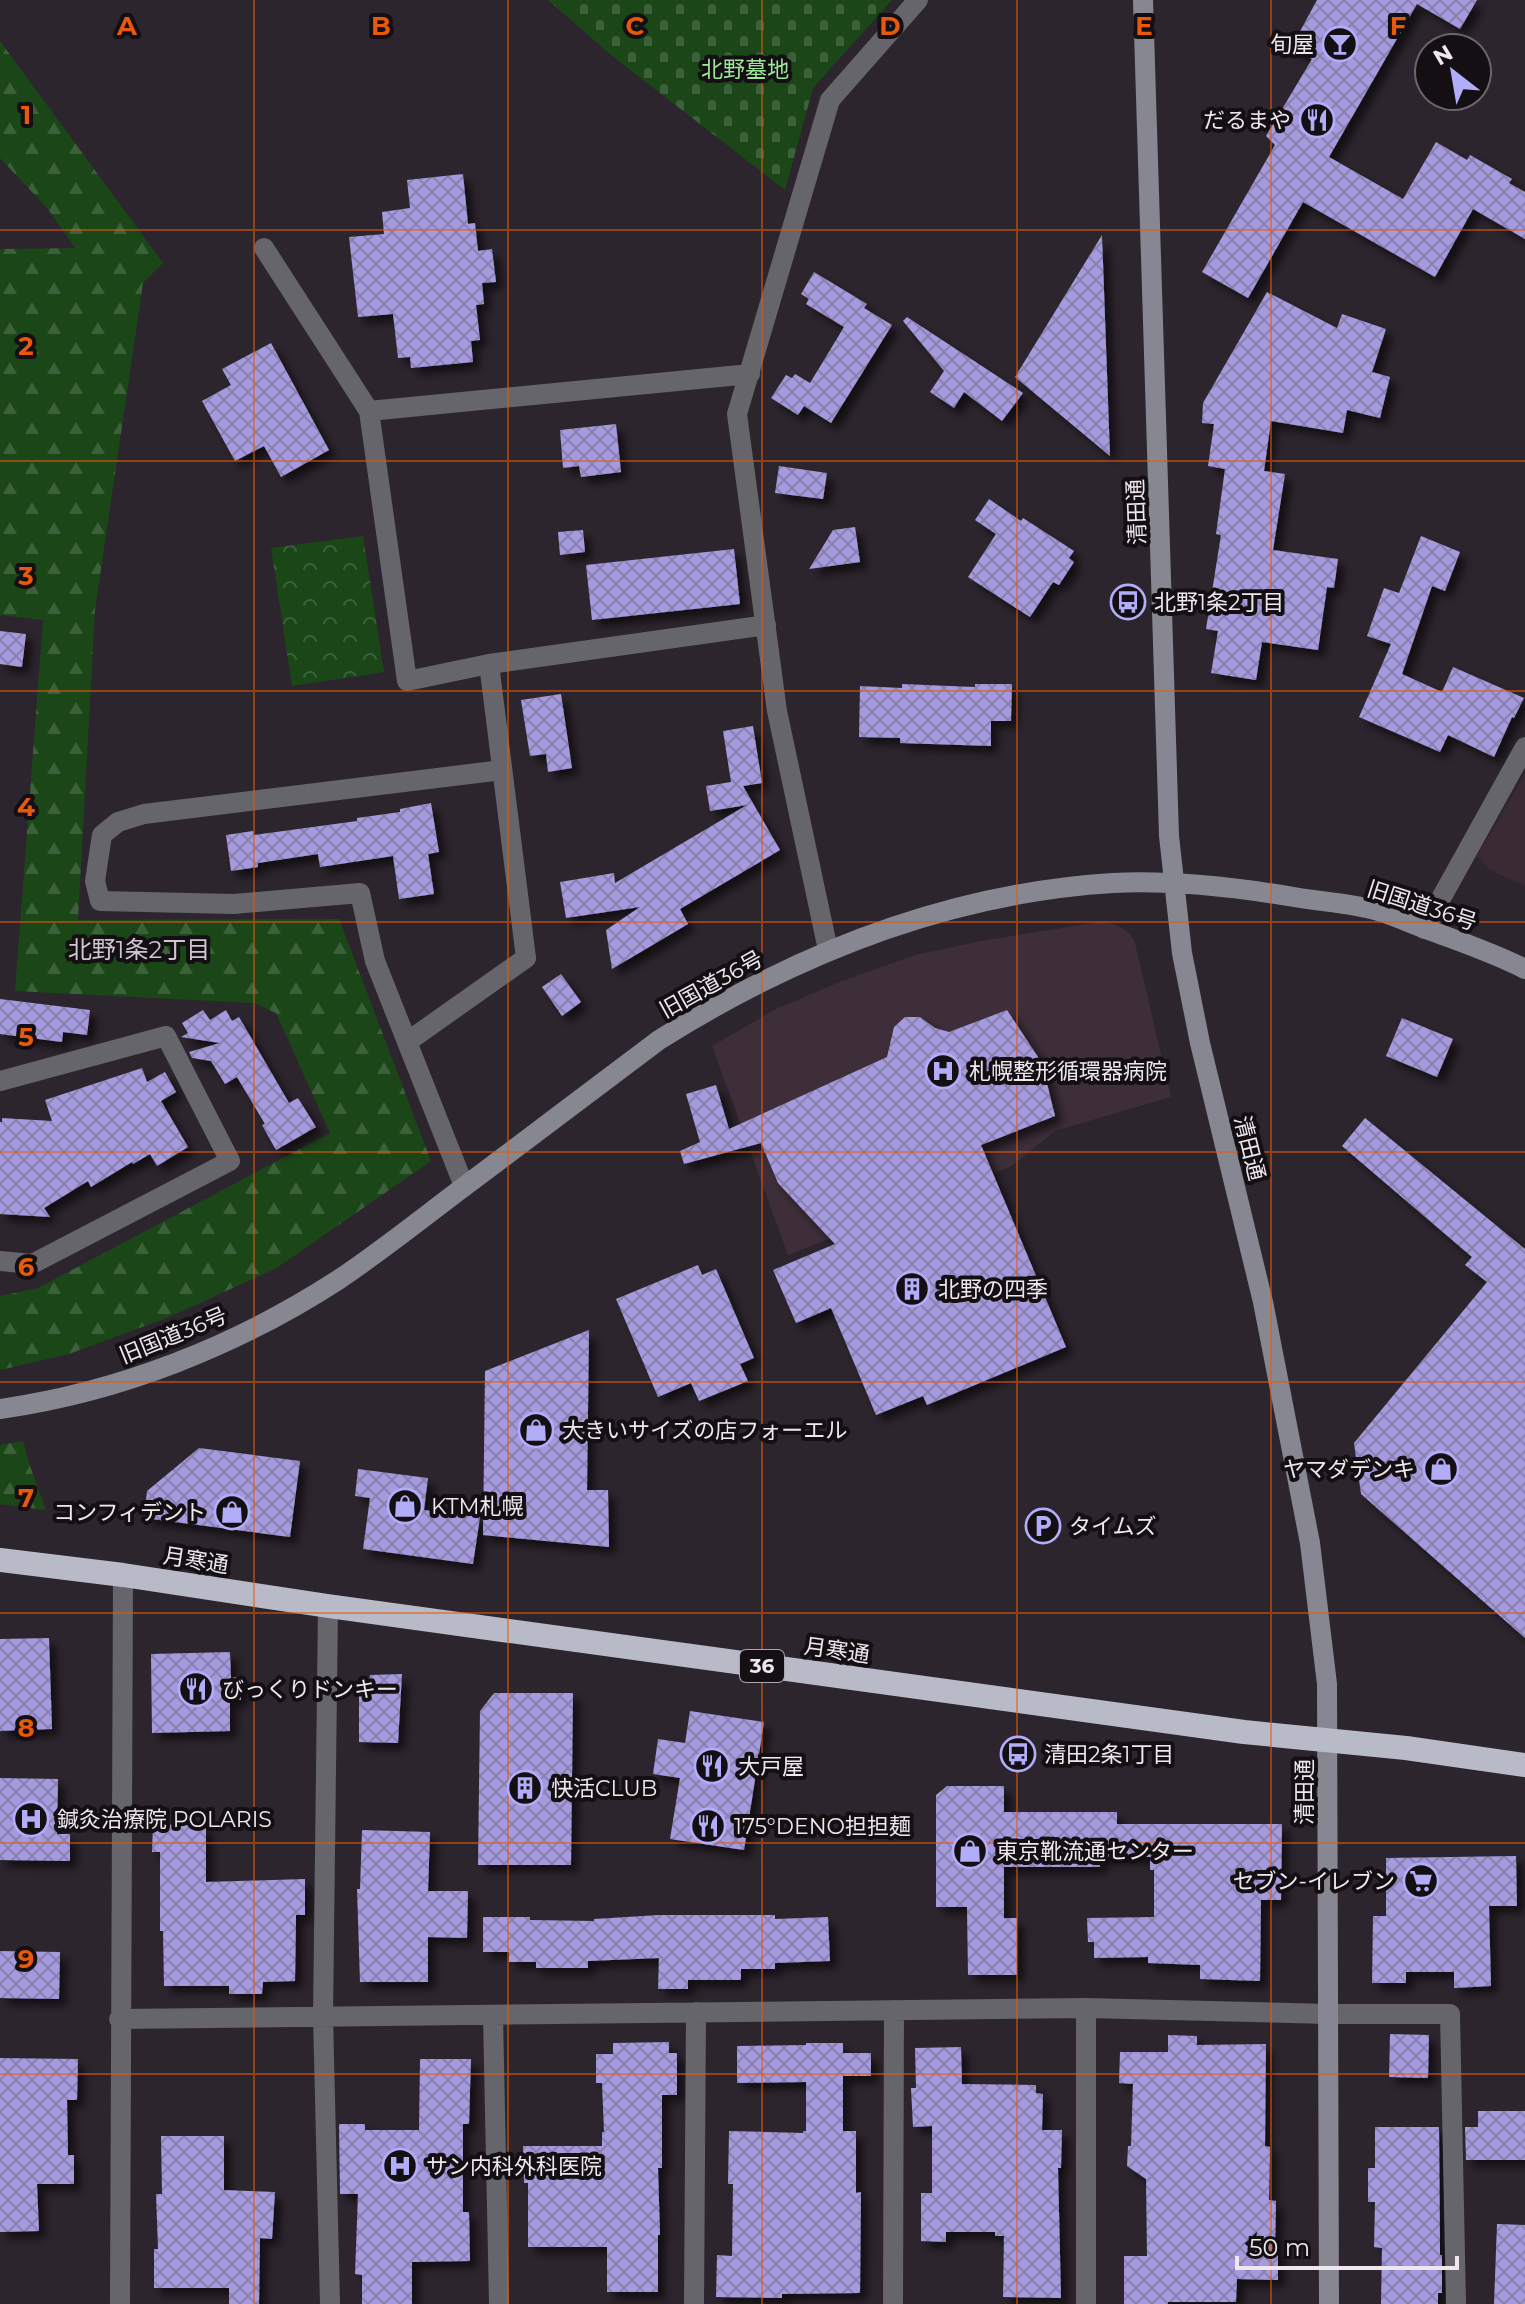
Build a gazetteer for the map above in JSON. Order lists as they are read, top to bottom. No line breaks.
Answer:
{"streets":{"highway":["月寒通","36"],"street":["清田通","旧国道36号"]},"crossings":[["清田通","旧国道36号"],["清田通","月寒通"]],"districts":["北野1条2丁目"],"parks":["北野墓地"],"places":{"bar":["旬屋"],"restaurant":["だるまや","びっくりドンキー","大戸屋","175°DENO担担麺"],"bus stop":["北野1条2丁目","清田2条1丁目"],"hospital":["札幌整形循環器病院","鍼灸治療院 POLARIS","サン内科外科医院"],"building":["北野の四季","快活CLUB"],"shop":["大きいサイズの店フォーエル","ヤマダデンキ","KTM札幌","コンフィデント","東京靴流通センター"],"parking":["タイムズ"],"supermarket":["セブン-イレブン"]},"scale_bar":"50 m","north":"top left","grid":{"columns":["A","B","C","D","E","F"],"rows":["1","2","3","4","5","6","7","8","9"]}}
